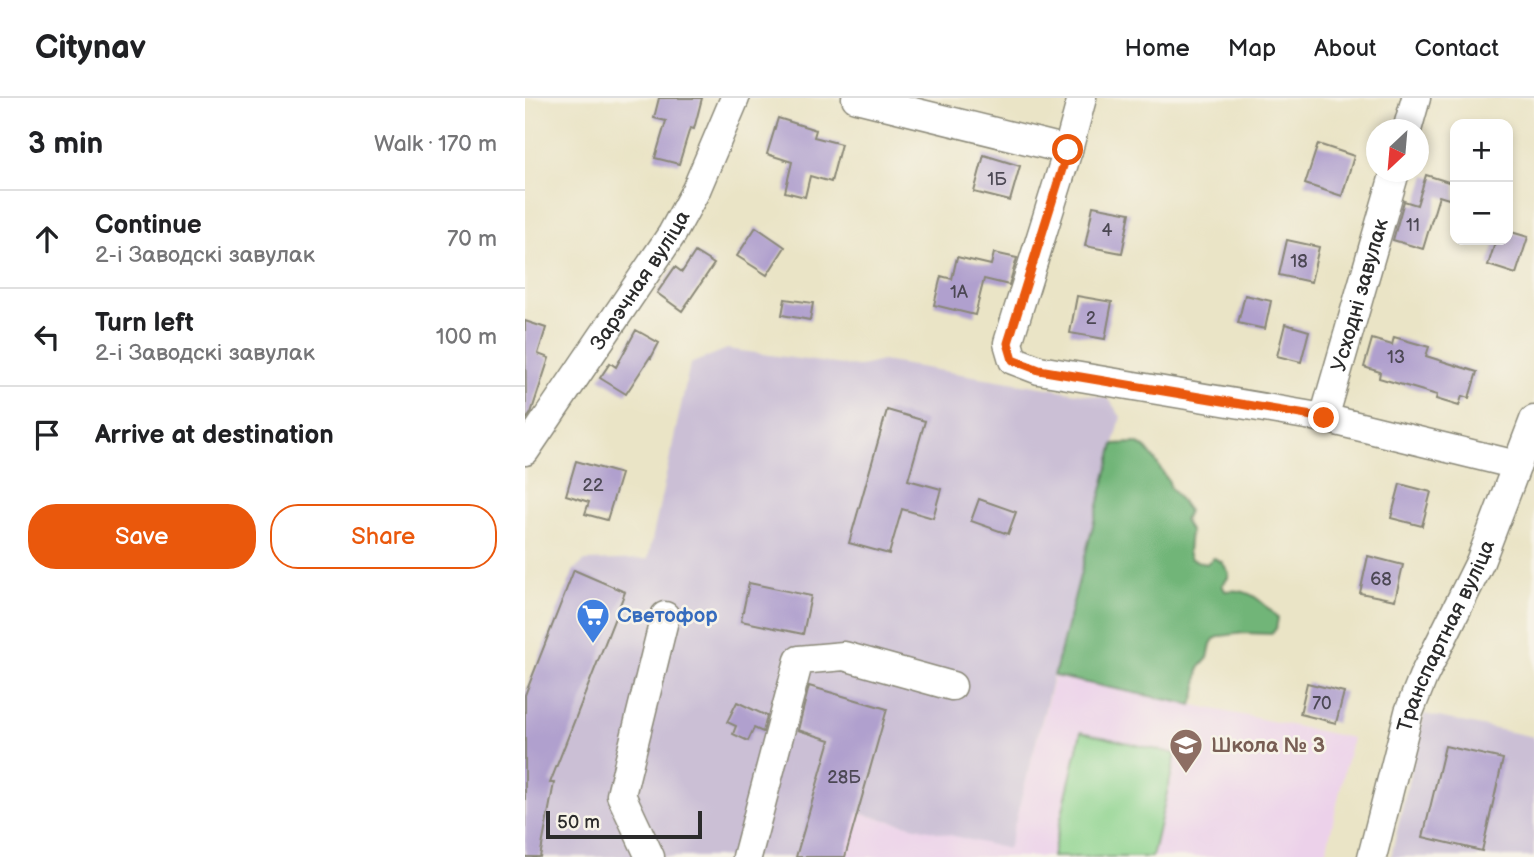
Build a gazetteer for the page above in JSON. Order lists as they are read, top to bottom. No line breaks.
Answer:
{"streets":{"street":["Зарэчная вуліца","Усходні завулак","Транспартная вуліца"]},"places":{"supermarket":["Светофор"],"school or university":["Школа № 3"]},"house_numbers":["1Б","11","4","18","1А","2","13","22","68","70","28Б"],"scale_bar":"50 m","north":"bottom left","page":{"header":"Citynav","nav":["Home","Map","About","Contact"],"heading":["3 min","Walk · 170 m"],"map_buttons":["+","−"],"list":[["Continue","2-і Заводскі завулак","70 m"],["Turn left","2-і Заводскі завулак","100 m"],"Arrive at destination"],"buttons":["Save","Share"],"scale":"50 m"}}
